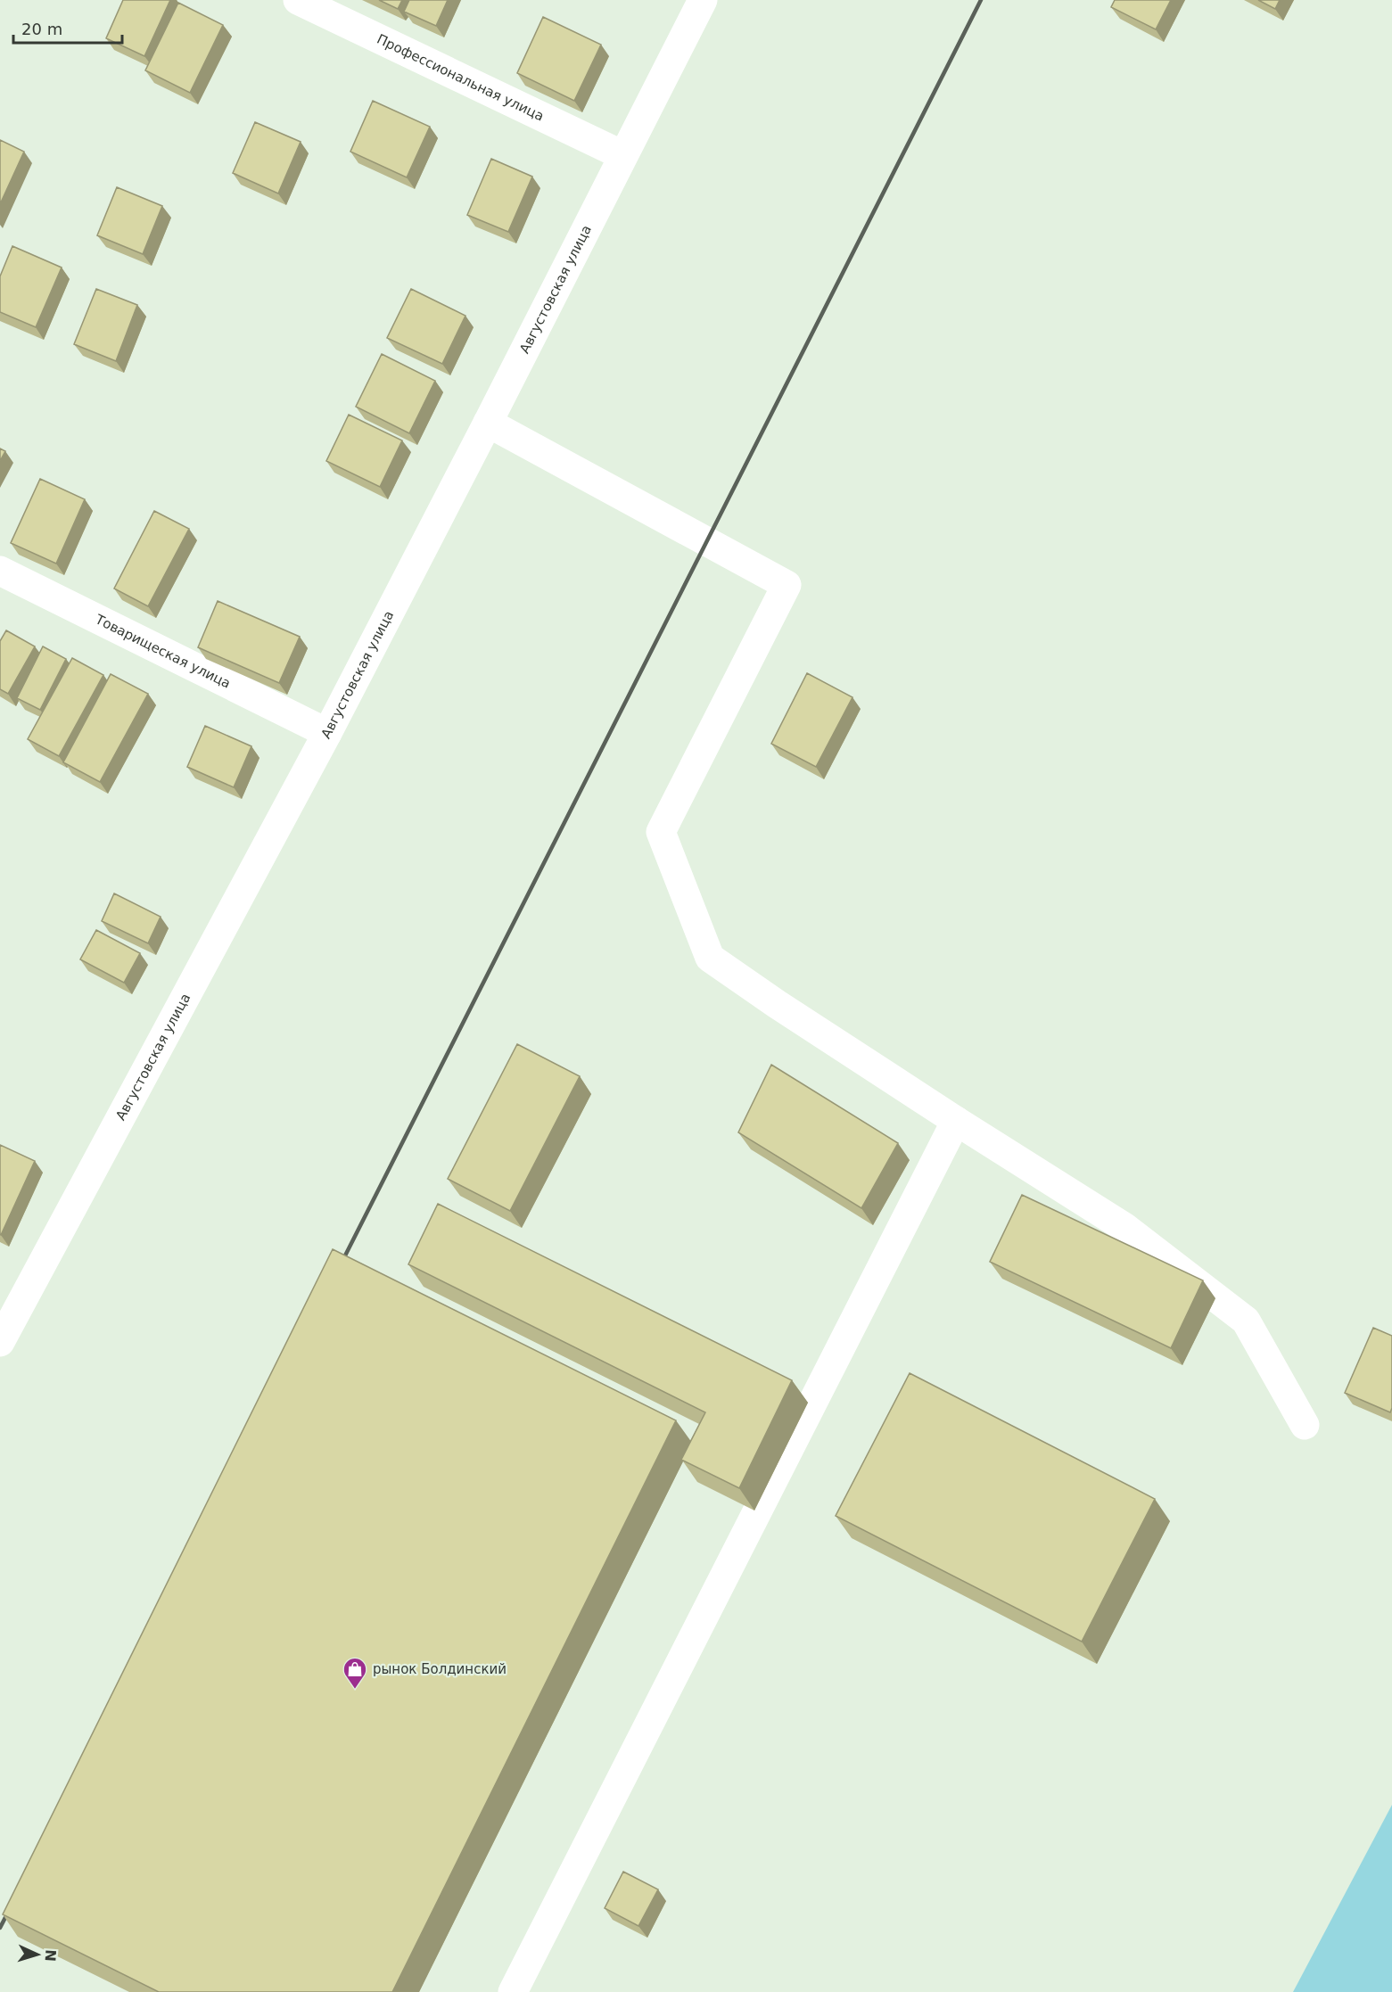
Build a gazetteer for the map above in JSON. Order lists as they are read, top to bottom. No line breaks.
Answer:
{"streets":{"street":["Профессиональная улица","Августовская улица","Товарищеская улица"]},"crossings":[["Профессиональная улица","Августовская улица"],["Августовская улица","Товарищеская улица"]],"places":{"shop":["рынок Болдинский"]},"scale_bar":"20 m","north":"right"}
